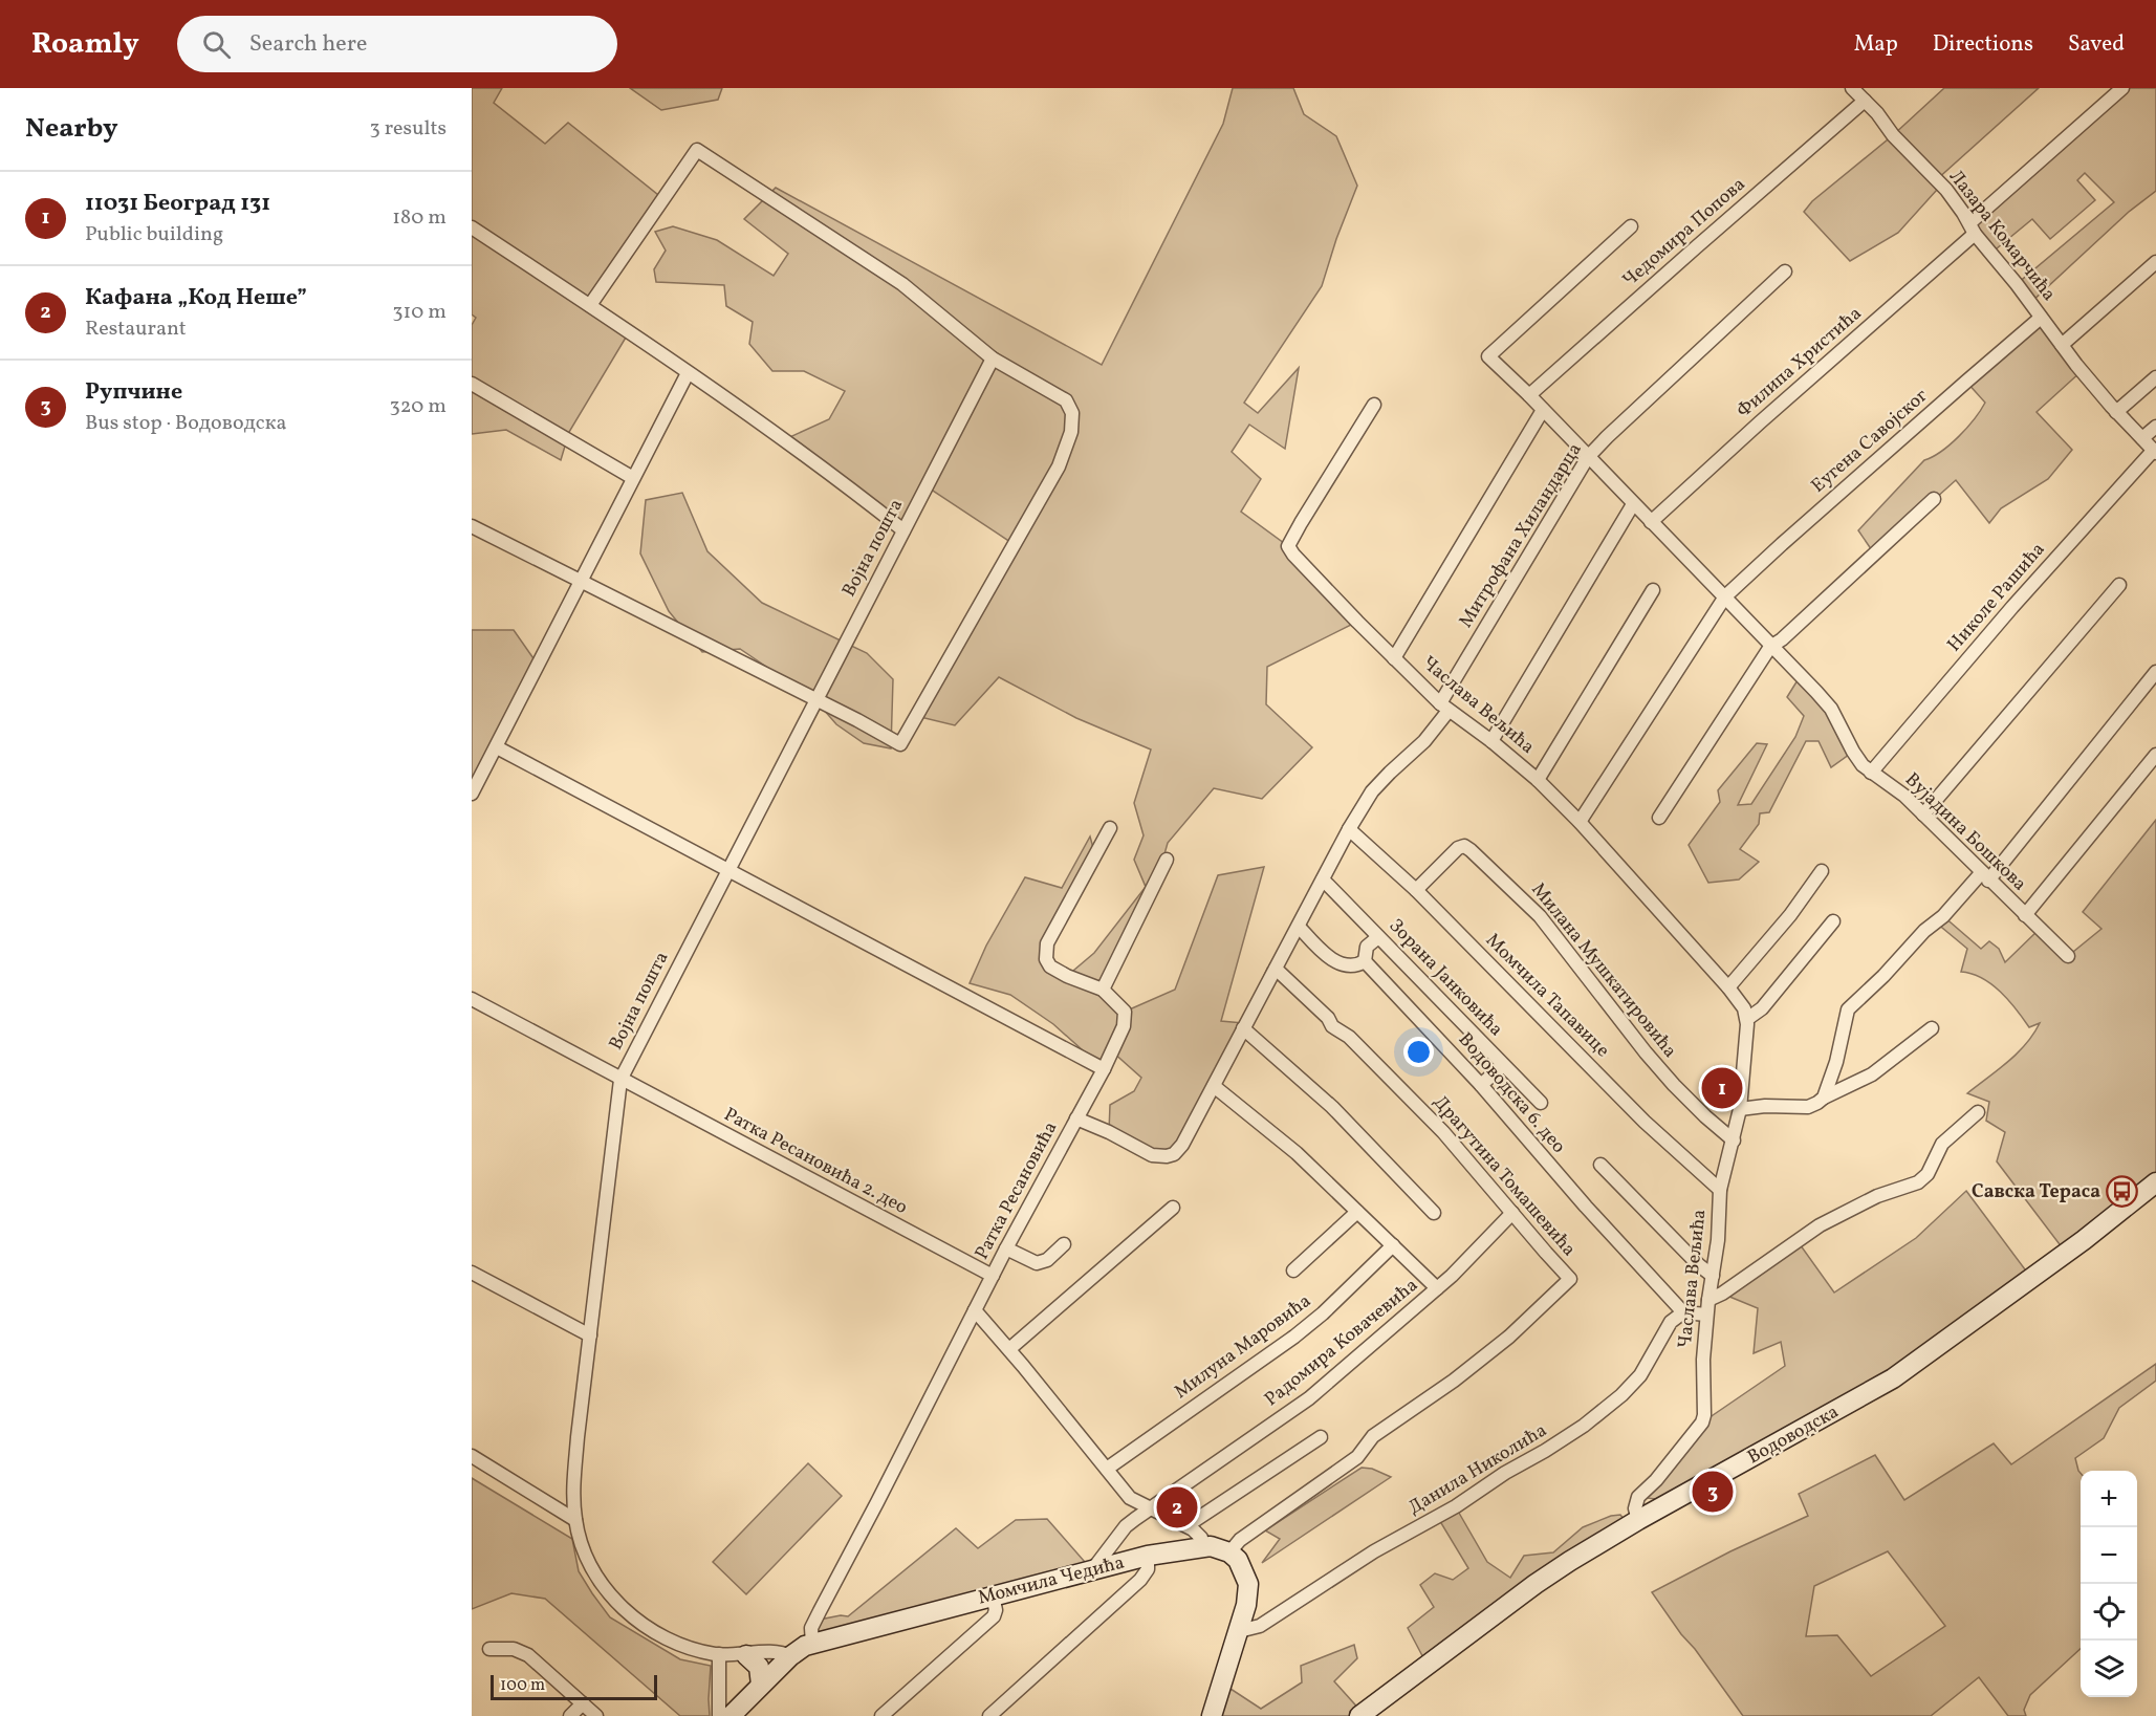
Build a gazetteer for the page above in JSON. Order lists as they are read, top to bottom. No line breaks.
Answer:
{"streets":{"main road":["Водоводска","Момчила Чедића"],"street":["Чедомира Попова","Лазара Комарчића","Филипа Христића","Еугена Савојског","Митрофана Хиландарца","Војна пошта","Николе Рашића","Часлава Вељића","Вујадина Бошкова","Милана Мушкатировића","Зорана Јанковића","Момчила Тапавице","Водоводска 6. део","Ратка Ресановића 2. део","Драгутина Томашевића","Ратка Ресановића","Радомира Ковачевића","Милуна Маровића","Данила Николића"]},"crossings":[["Чедомира Попова","Лазара Комарчића"],["Чедомира Попова","Вујадина Бошкова"],["Лазара Комарчића","Филипа Христића"],["Лазара Комарчића","Еугена Савојског"],["Лазара Комарчића","Николе Рашића"],["Филипа Христића","Вујадина Бошкова"],["Еугена Савојског","Часлава Вељића"],["Еугена Савојског","Вујадина Бошкова"],["Митрофана Хиландарца","Часлава Вељића"],["Митрофана Хиландарца","Вујадина Бошкова"],["Митрофана Хиландарца","Ратка Ресановића"],["Војна пошта","Ратка Ресановића 2. део"],["Војна пошта","Момчила Чедића"],["Николе Рашића","Вујадина Бошкова"],["Часлава Вељића","Милана Мушкатировића"],["Часлава Вељића","Момчила Тапавице"],["Часлава Вељића","Ратка Ресановића"],["Часлава Вељића","Водоводска"],["Милана Мушкатировића","Момчила Тапавице"],["Зорана Јанковића","Ратка Ресановића"],["Момчила Тапавице","Ратка Ресановића"],["Водоводска 6. део","Данила Николића"],["Ратка Ресановића 2. део","Ратка Ресановића"],["Драгутина Томашевића","Ратка Ресановића"],["Драгутина Томашевића","Радомира Ковачевића"],["Драгутина Томашевића","Момчила Чедића"],["Ратка Ресановића","Момчила Чедића"],["Радомира Ковачевића","Момчила Чедића"]],"places":{"bus stop":["Савска Тераса"]},"scale_bar":"100 m","page":{"header":"Roamly","search":"Search here","nav":["Map","Directions","Saved"],"heading":["Nearby","3 results"],"list":[{"mark":"1","name":"11031 Београд 131","note":"Public building","value":"180 m"},{"mark":"2","name":"Кафана „Код Неше”","note":"Restaurant","value":"310 m"},{"mark":"3","name":"Рупчине","note":"Bus stop · Водоводска","value":"320 m"}],"pins":["1","3","2"],"map_buttons":["+","−"],"scale":"100 m"}}
